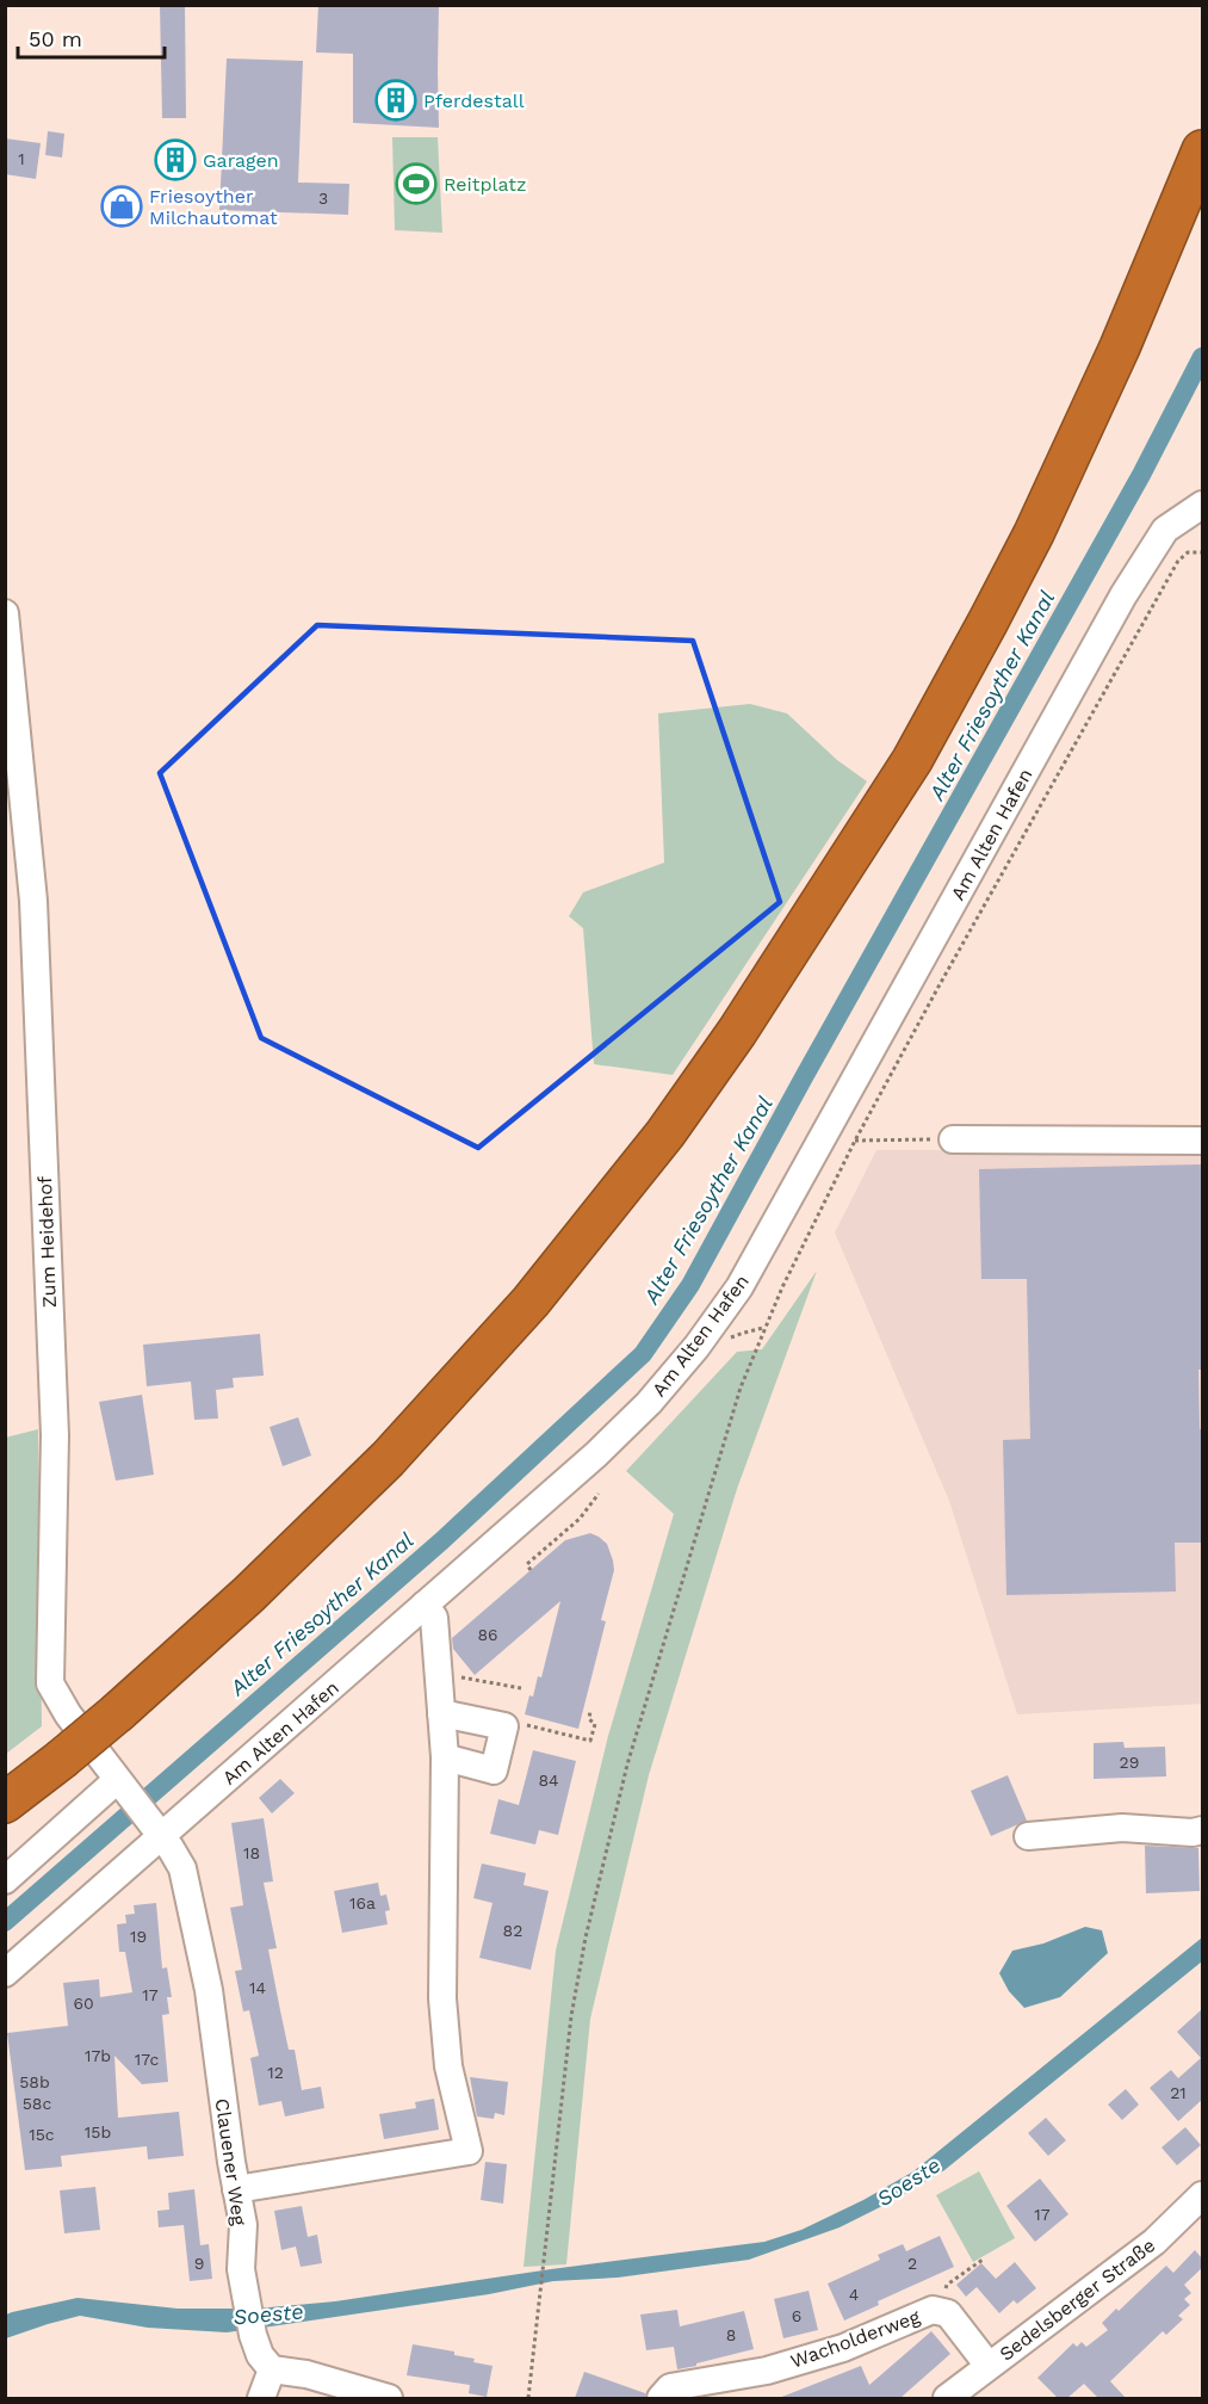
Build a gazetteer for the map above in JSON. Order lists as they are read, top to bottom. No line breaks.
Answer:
{"streets":{"street":["Am Alten Hafen","Zum Heidehof","Clauener Weg","Sedelsberger Straße","Wacholderweg"]},"crossings":[["Am Alten Hafen","Zum Heidehof"],["Am Alten Hafen","Clauener Weg"],["Zum Heidehof","Clauener Weg"],["Sedelsberger Straße","Wacholderweg"]],"water":["Alter Friesoyther Kanal","Soeste"],"places":{"building":["Pferdestall","Garagen"],"sports":["Reitplatz"],"shop":["Friesoyther Milchautomat"]},"house_numbers":["1","3","86","29","84","18","16a","82","19","14","17","60","17b","17c","12","58b","21","58c","15b","15c","17","9","2","4","6","8"],"scale_bar":"50 m"}
